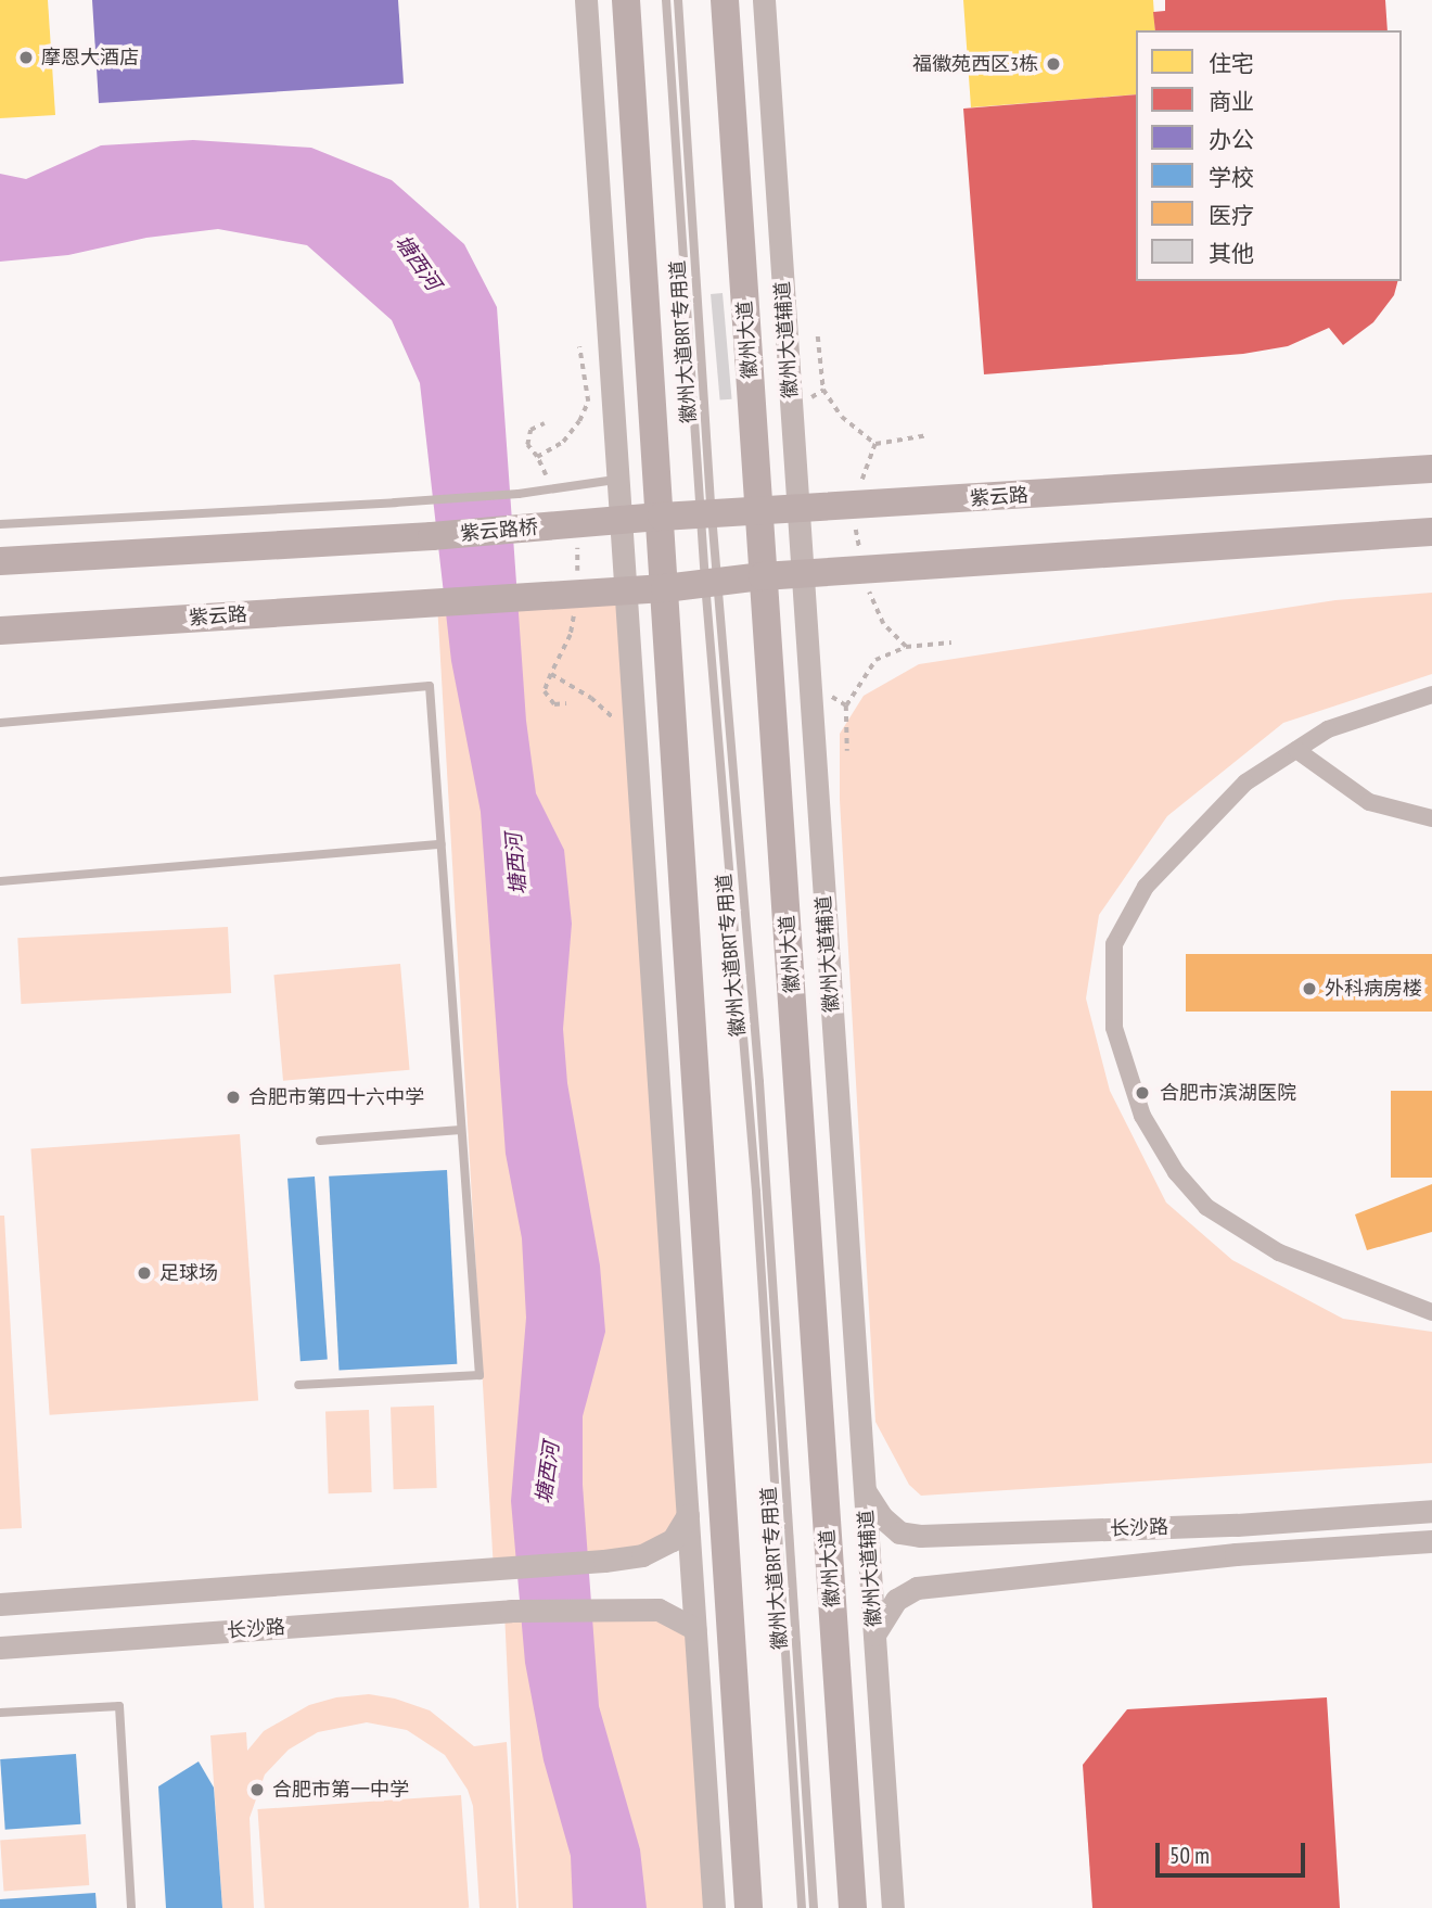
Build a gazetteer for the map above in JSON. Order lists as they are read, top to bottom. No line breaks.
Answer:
{"streets":{"main road":["徽州大道","紫云路","紫云路桥"],"street":["徽州大道辅道","长沙路"],"lane":["徽州大道BRT专用道"]},"crossings":[["徽州大道","紫云路"],["徽州大道辅道","紫云路"],["徽州大道辅道","长沙路"],["徽州大道BRT专用道","紫云路"],["紫云路","紫云路桥"]],"water":["塘西河"],"places":["摩恩大酒店","福徽苑西区3栋","外科病房楼","合肥市滨湖医院","合肥市第四十六中学","足球场","合肥市第一中学"],"legend":["住宅","商业","办公","学校","医疗","其他"],"scale_bar":"50 m"}
